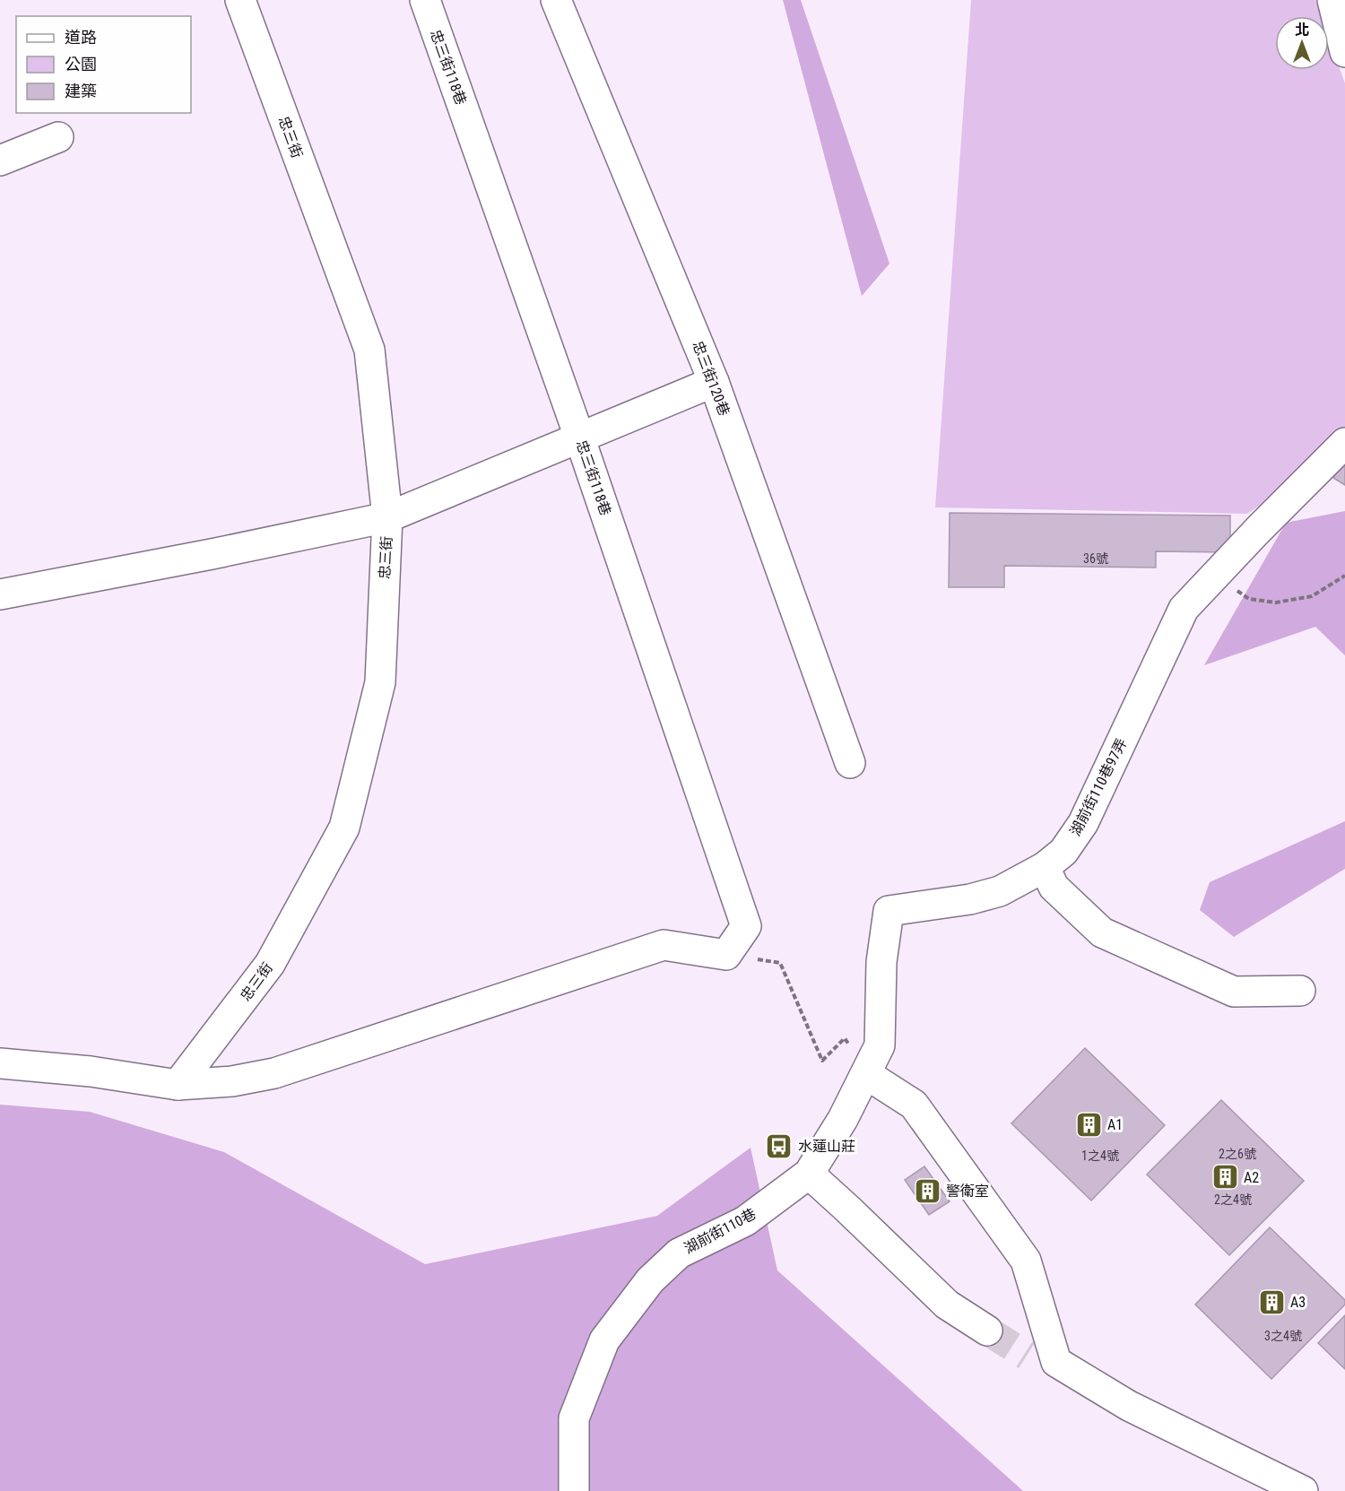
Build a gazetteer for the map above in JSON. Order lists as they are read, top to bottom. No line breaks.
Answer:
{"streets":{"street":["忠三街118巷","忠三街","忠三街120巷","湖前街110巷97弄","湖前街110巷"]},"crossings":[["湖前街110巷97弄","湖前街110巷"]],"places":{"building":["A1","A2","警衛室","A3"],"bus stop":["水蓮山莊"]},"house_numbers":["36號","2之6號","1之4號","2之4號","3之4號"],"legend":["道路","公園","建築"],"north":"top"}
